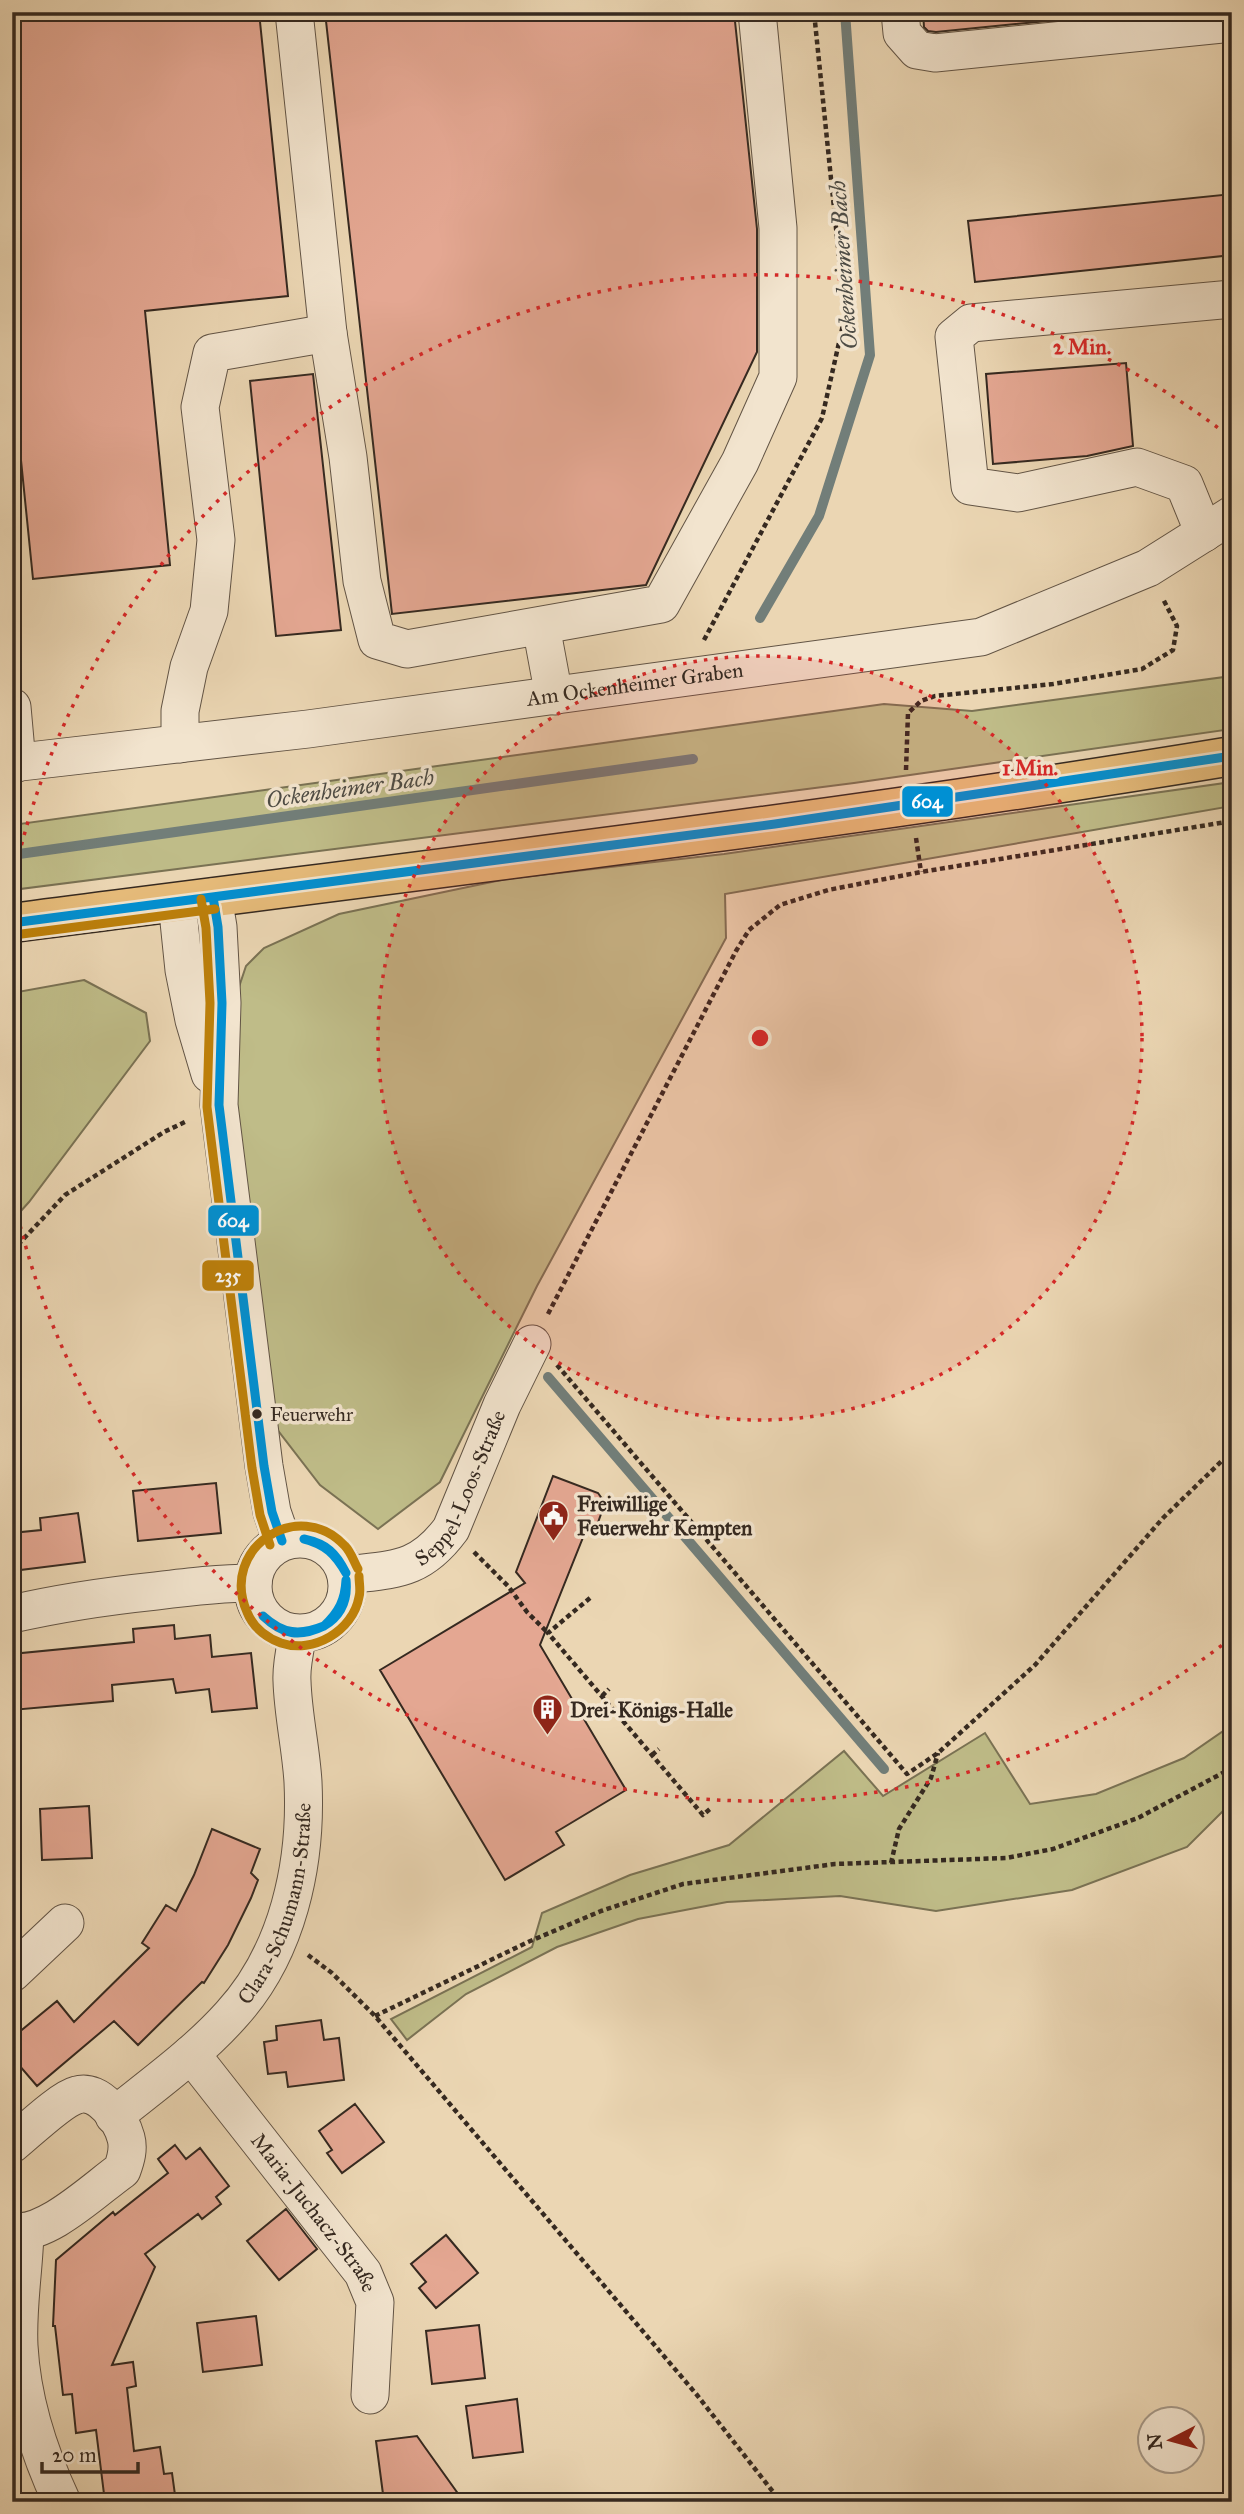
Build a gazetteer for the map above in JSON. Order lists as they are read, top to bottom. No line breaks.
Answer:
{"streets":{"street":["Am Ockenheimer Graben","Seppel-Loos-Straße","Clara-Schumann-Straße","Maria-Juchacz-Straße"]},"crossings":[["Seppel-Loos-Straße","Clara-Schumann-Straße"],["Clara-Schumann-Straße","Maria-Juchacz-Straße"]],"water":["Ockenheimer Bach"],"places":{"other":["Feuerwehr"],"public building":["Freiwillige Feuerwehr Kempten"],"building":["Drei-Königs-Halle"]},"lines":["transit line 604","transit line 235"],"scale_bar":"20 m","north":"left","rings":["2 Min.","1 Min."]}
